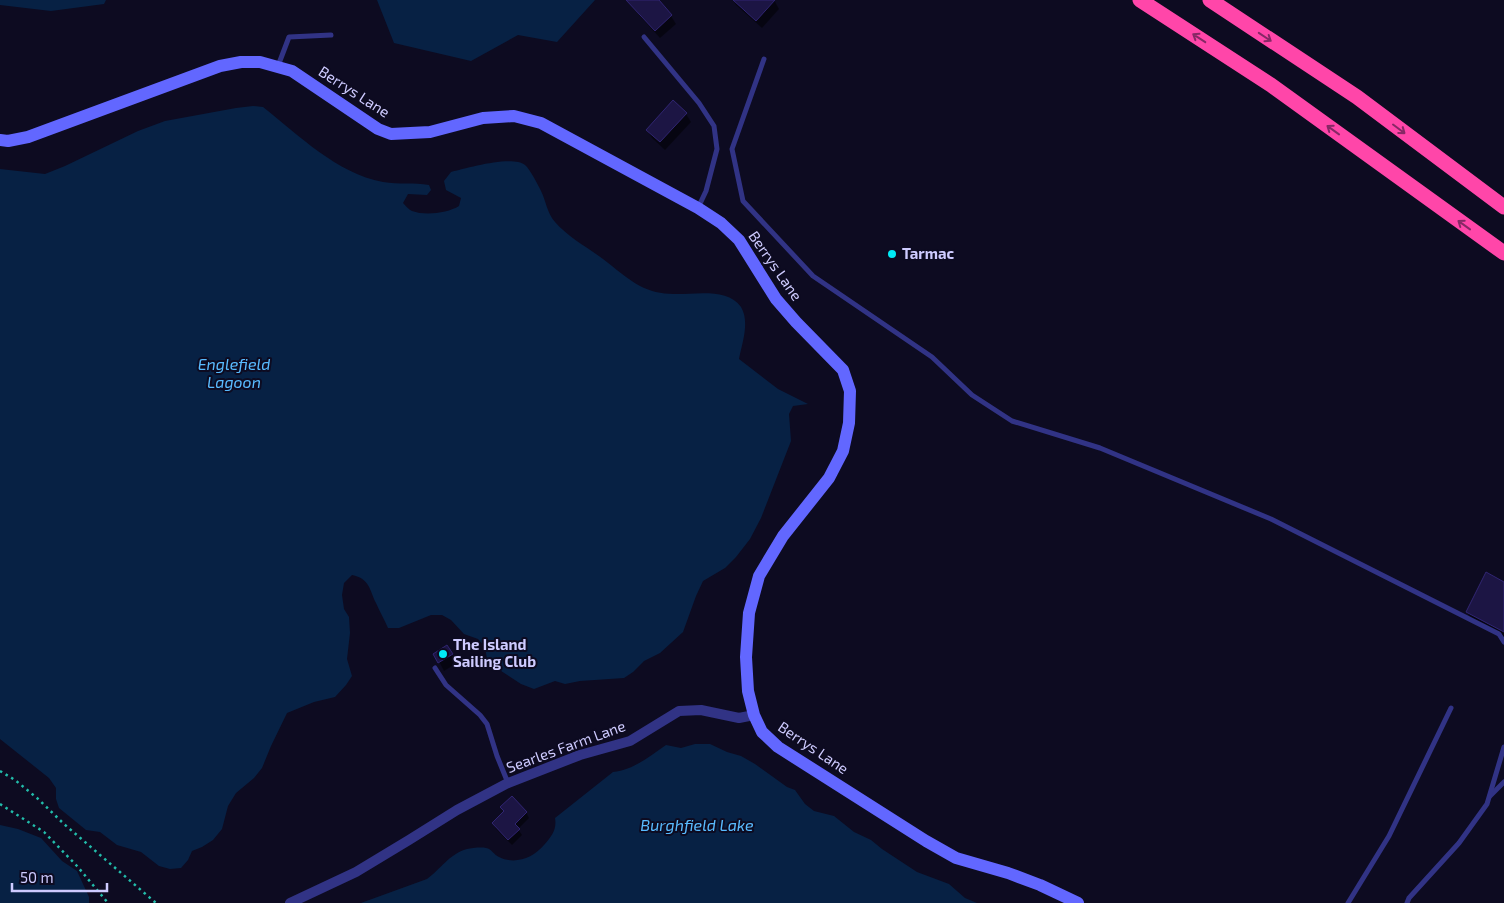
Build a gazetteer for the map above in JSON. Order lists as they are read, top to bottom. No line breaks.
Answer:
{"streets":{"street":["Berrys Lane","Searles Farm Lane"]},"crossings":[["Berrys Lane","Searles Farm Lane"]],"water":["Englefield Lagoon","Burghfield Lake"],"places":["Tarmac","The Island Sailing Club"],"scale_bar":"50 m"}
